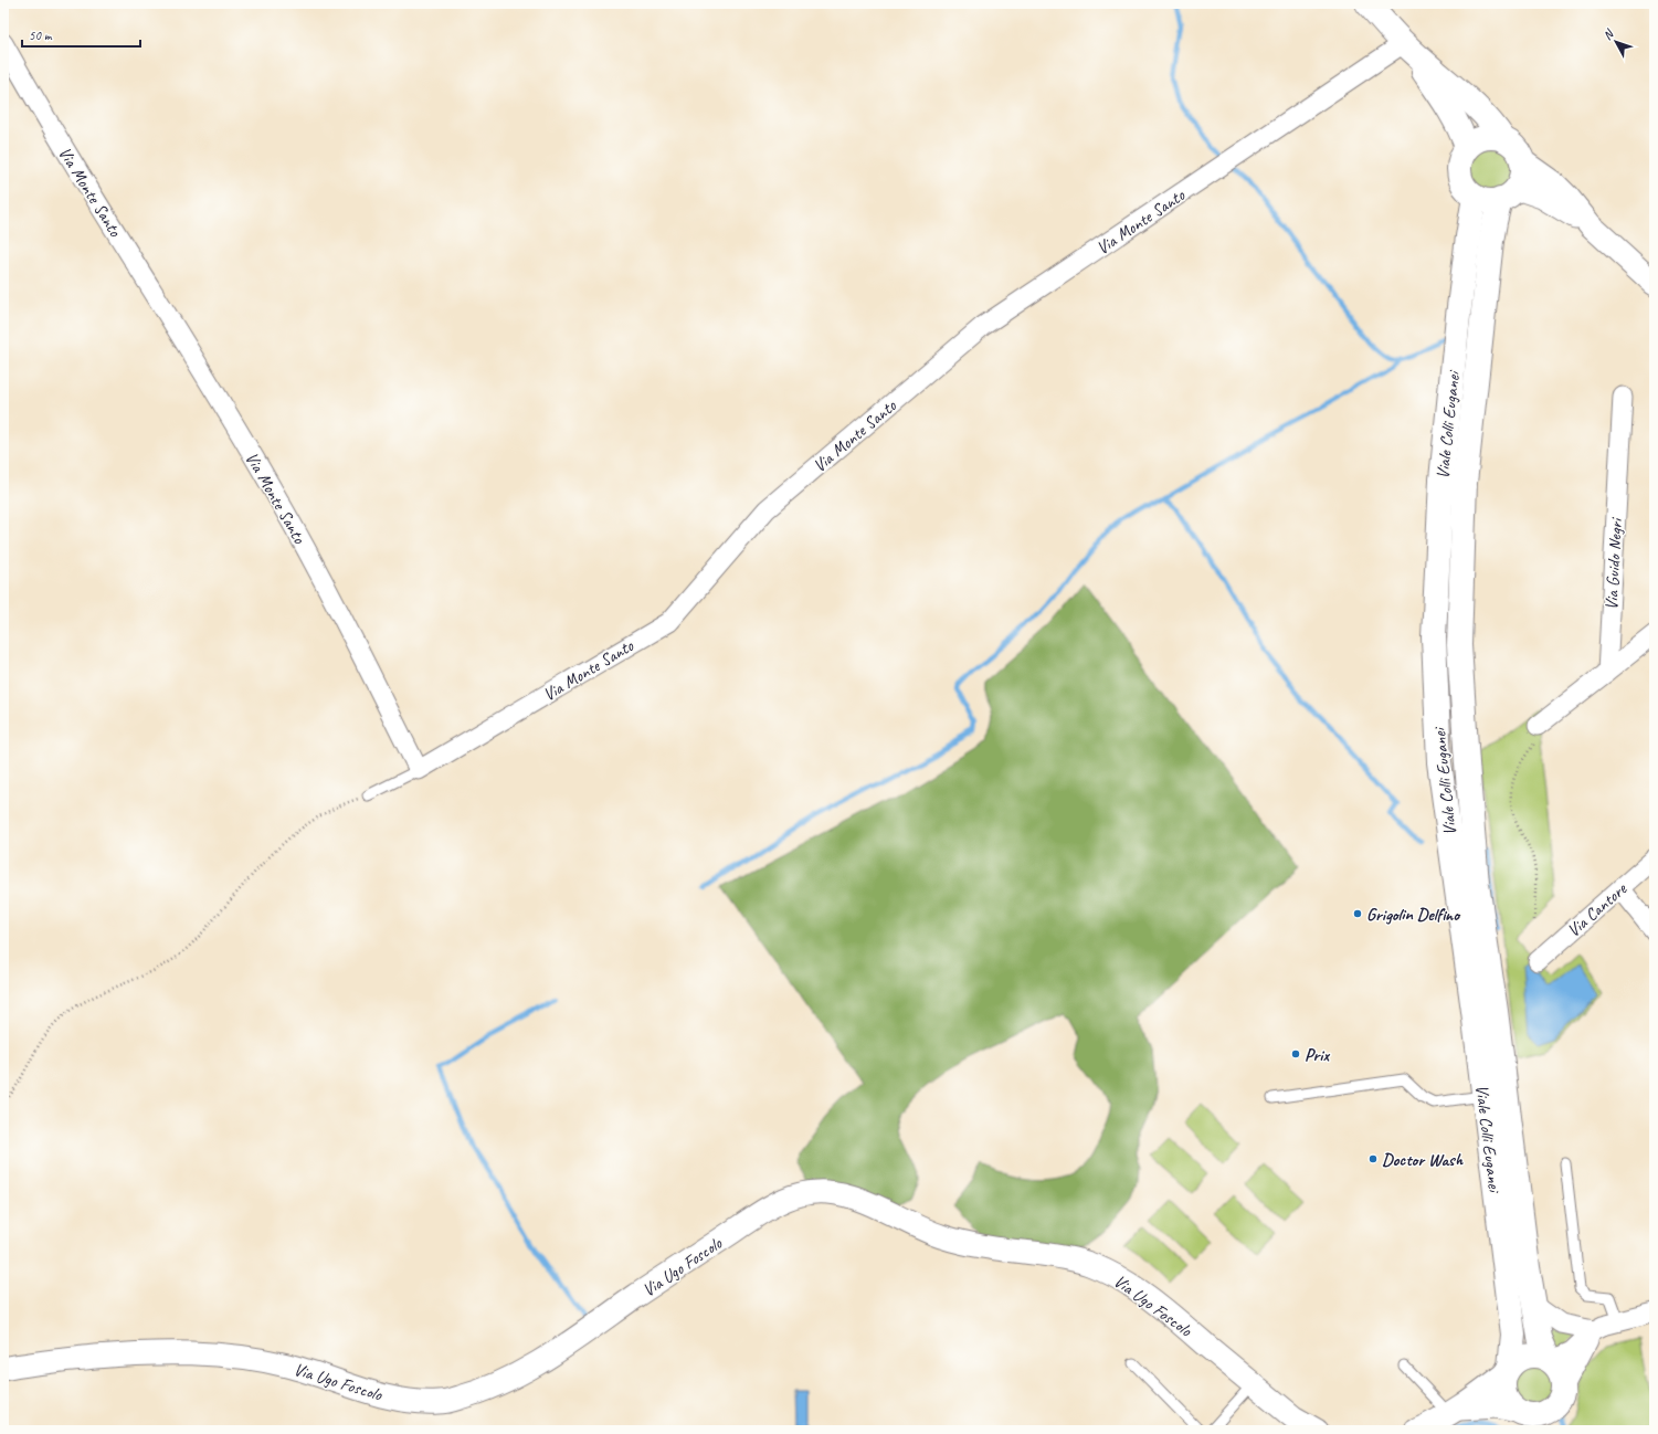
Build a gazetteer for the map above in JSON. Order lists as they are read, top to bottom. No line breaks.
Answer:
{"streets":{"main road":["Viale Colli Euganei"],"street":["Via Monte Santo","Via Guido Negri","Via Cantore","Via Ugo Foscolo"]},"places":["Grigolin Delfino","Prix","Doctor Wash"],"scale_bar":"50 m","north":"top left"}
